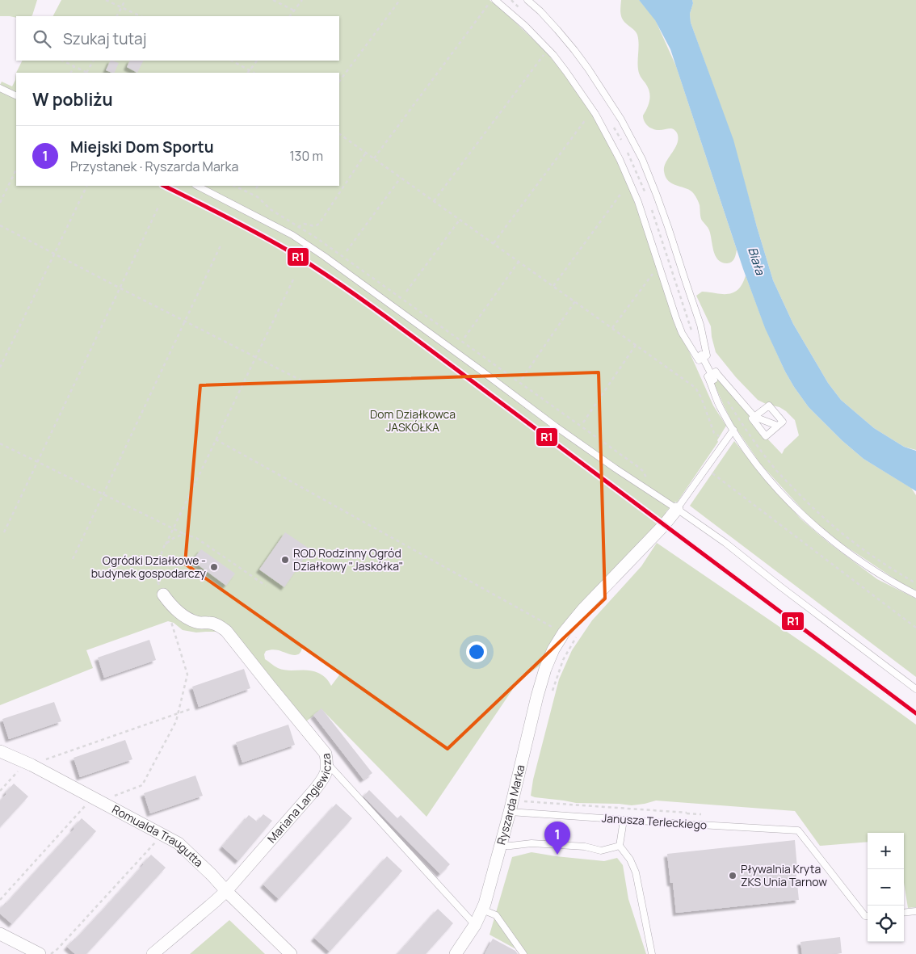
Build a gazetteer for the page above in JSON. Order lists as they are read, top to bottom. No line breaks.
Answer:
{"streets":{"street":["Mariana Langiewicza","Ryszarda Marka","Romualda Traugutta"],"lane":["Janusza Terleckiego"]},"crossings":[["Mariana Langiewicza","Romualda Traugutta"],["Ryszarda Marka","Janusza Terleckiego"]],"water":["Biała"],"parks":["Dom Działkowca JASKÓŁKA"],"places":["ROD Rodzinny Ogród Działkowy \"Jaskółka\"","Ogródki Działkowe - budynek gospodarczy","Pływalnia Kryta ZKS Unia Tarnow"],"lines":["transit line R1"],"page":{"search":"Szukaj tutaj","heading":"W pobliżu","list":[{"mark":"1","name":"Miejski Dom Sportu","note":"Przystanek · Ryszarda Marka","value":"130 m"}],"pins":"1","map_buttons":["+","−"]}}
